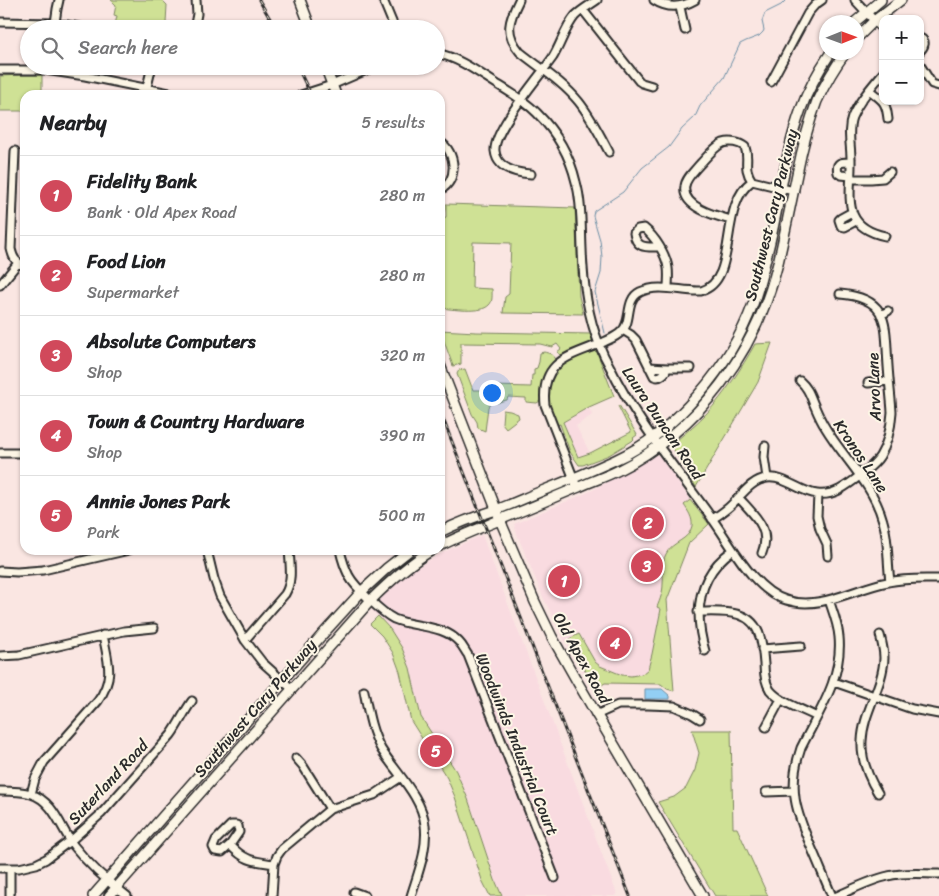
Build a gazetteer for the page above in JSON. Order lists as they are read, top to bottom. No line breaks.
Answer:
{"streets":{"main road":["Southwest Cary Parkway","Old Apex Road"],"street":["Arvo Lane","Laura Duncan Road","Kronos Lane","Woodwinds Industrial Court","Suterland Road"]},"crossings":[["Southwest Cary Parkway","Laura Duncan Road"],["Southwest Cary Parkway","Old Apex Road"],["Southwest Cary Parkway","Woodwinds Industrial Court"],["Arvo Lane","Kronos Lane"],["Laura Duncan Road","Kronos Lane"]],"north":"right","page":{"map_buttons":["+","−"],"search":"Search here","heading":["Nearby","5 results"],"list":[{"mark":"1","name":"Fidelity Bank","note":"Bank · Old Apex Road","value":"280 m"},{"mark":"2","name":"Food Lion","note":"Supermarket","value":"280 m"},{"mark":"3","name":"Absolute Computers","note":"Shop","value":"320 m"},{"mark":"4","name":"Town & Country Hardware","note":"Shop","value":"390 m"},{"mark":"5","name":"Annie Jones Park","note":"Park","value":"500 m"}],"pins":["2","3","1","4","5"]}}
